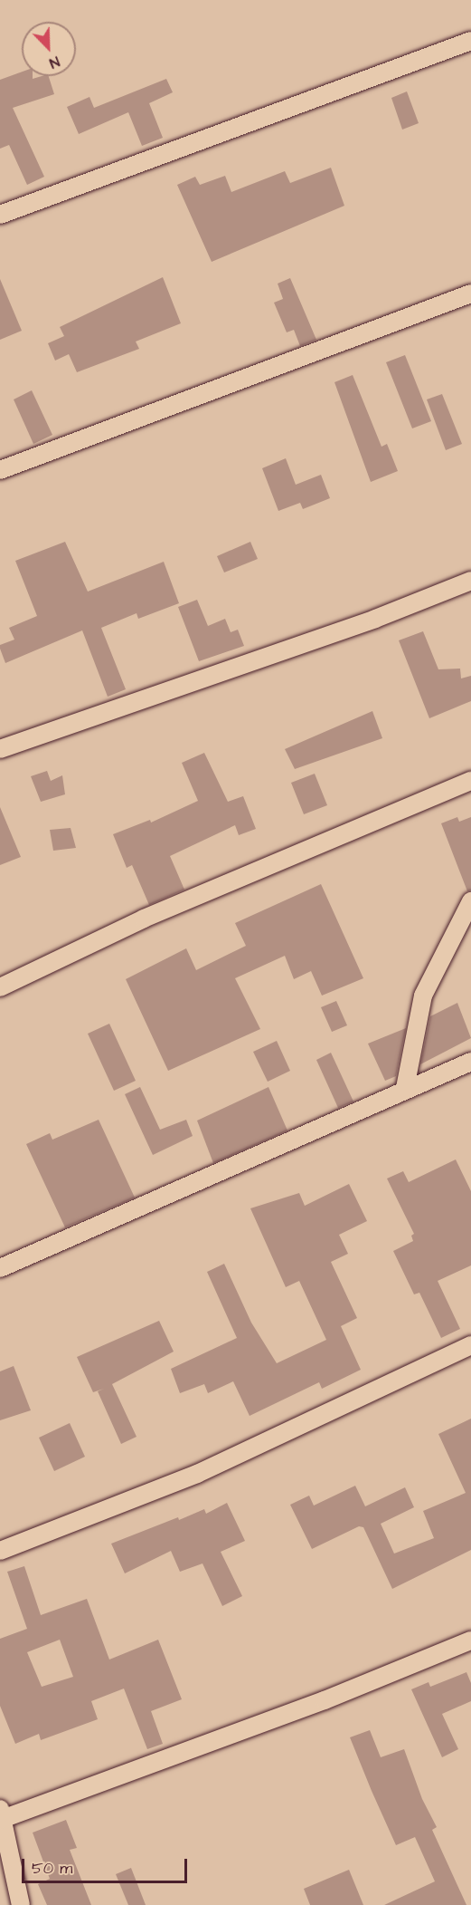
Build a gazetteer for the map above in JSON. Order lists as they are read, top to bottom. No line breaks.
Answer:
{"scale_bar":"50 m","north":"bottom right"}
